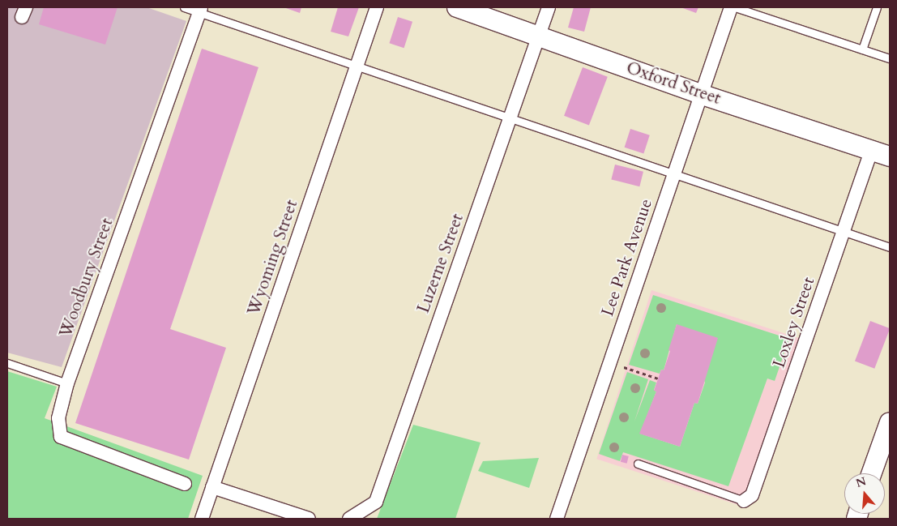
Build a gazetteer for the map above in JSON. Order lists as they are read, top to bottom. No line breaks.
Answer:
{"streets":{"street":["Oxford Street","Wyoming Street","Lee Park Avenue","Luzerne Street","Woodbury Street","Loxley Street"]},"crossings":[["Oxford Street","Lee Park Avenue"],["Oxford Street","Luzerne Street"],["Oxford Street","Loxley Street"]],"north":"top"}
